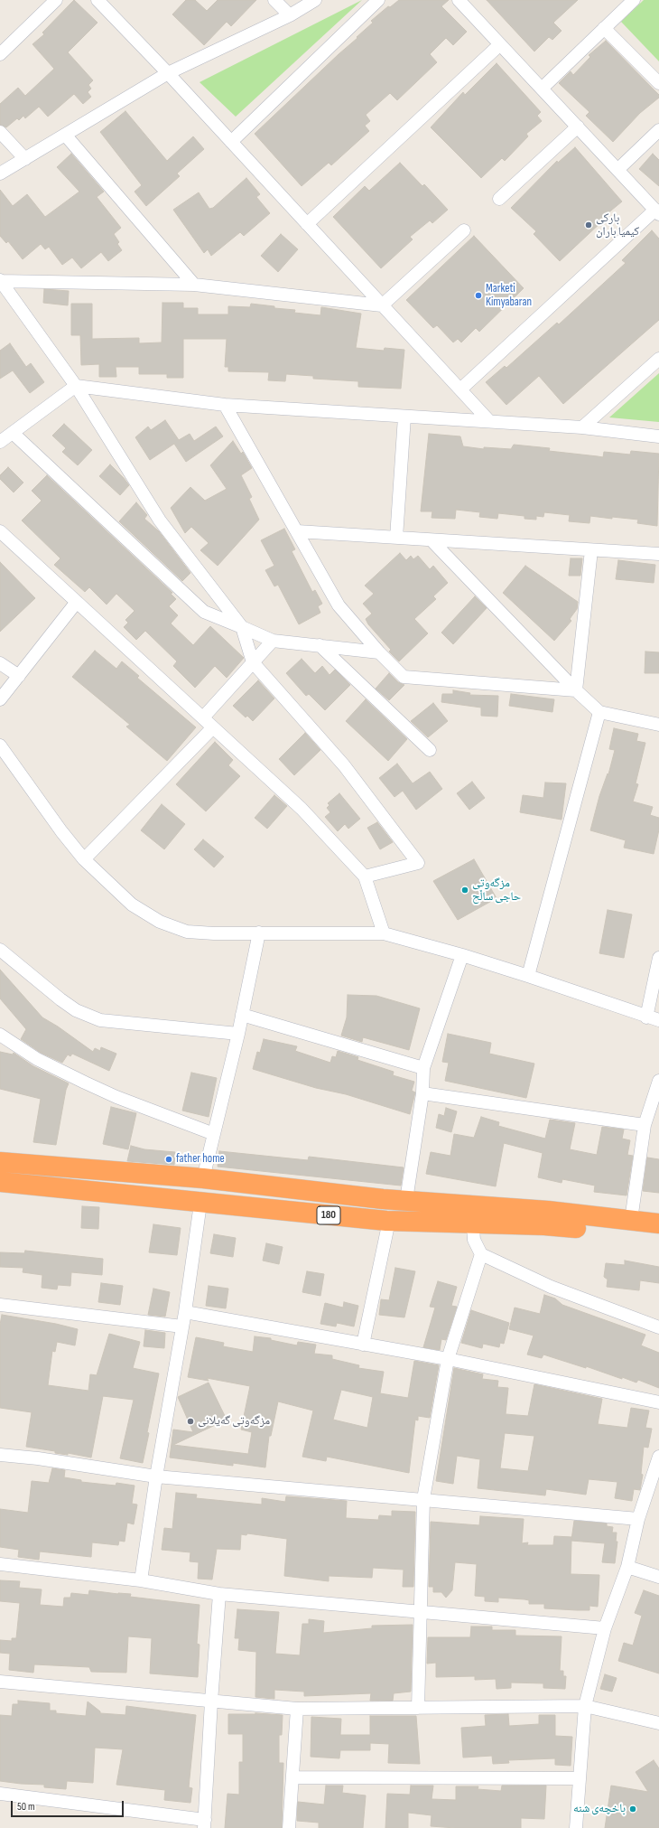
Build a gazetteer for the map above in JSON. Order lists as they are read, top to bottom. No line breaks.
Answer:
{"streets":{"highway":["180"]},"places":["باركى كيميا باران","Marketi Kimyabaran","مزگەوتی حاجی ساڵح","father home","مزگەوتی گەیلانی","باخچەی شنە"],"scale_bar":"50 m"}
